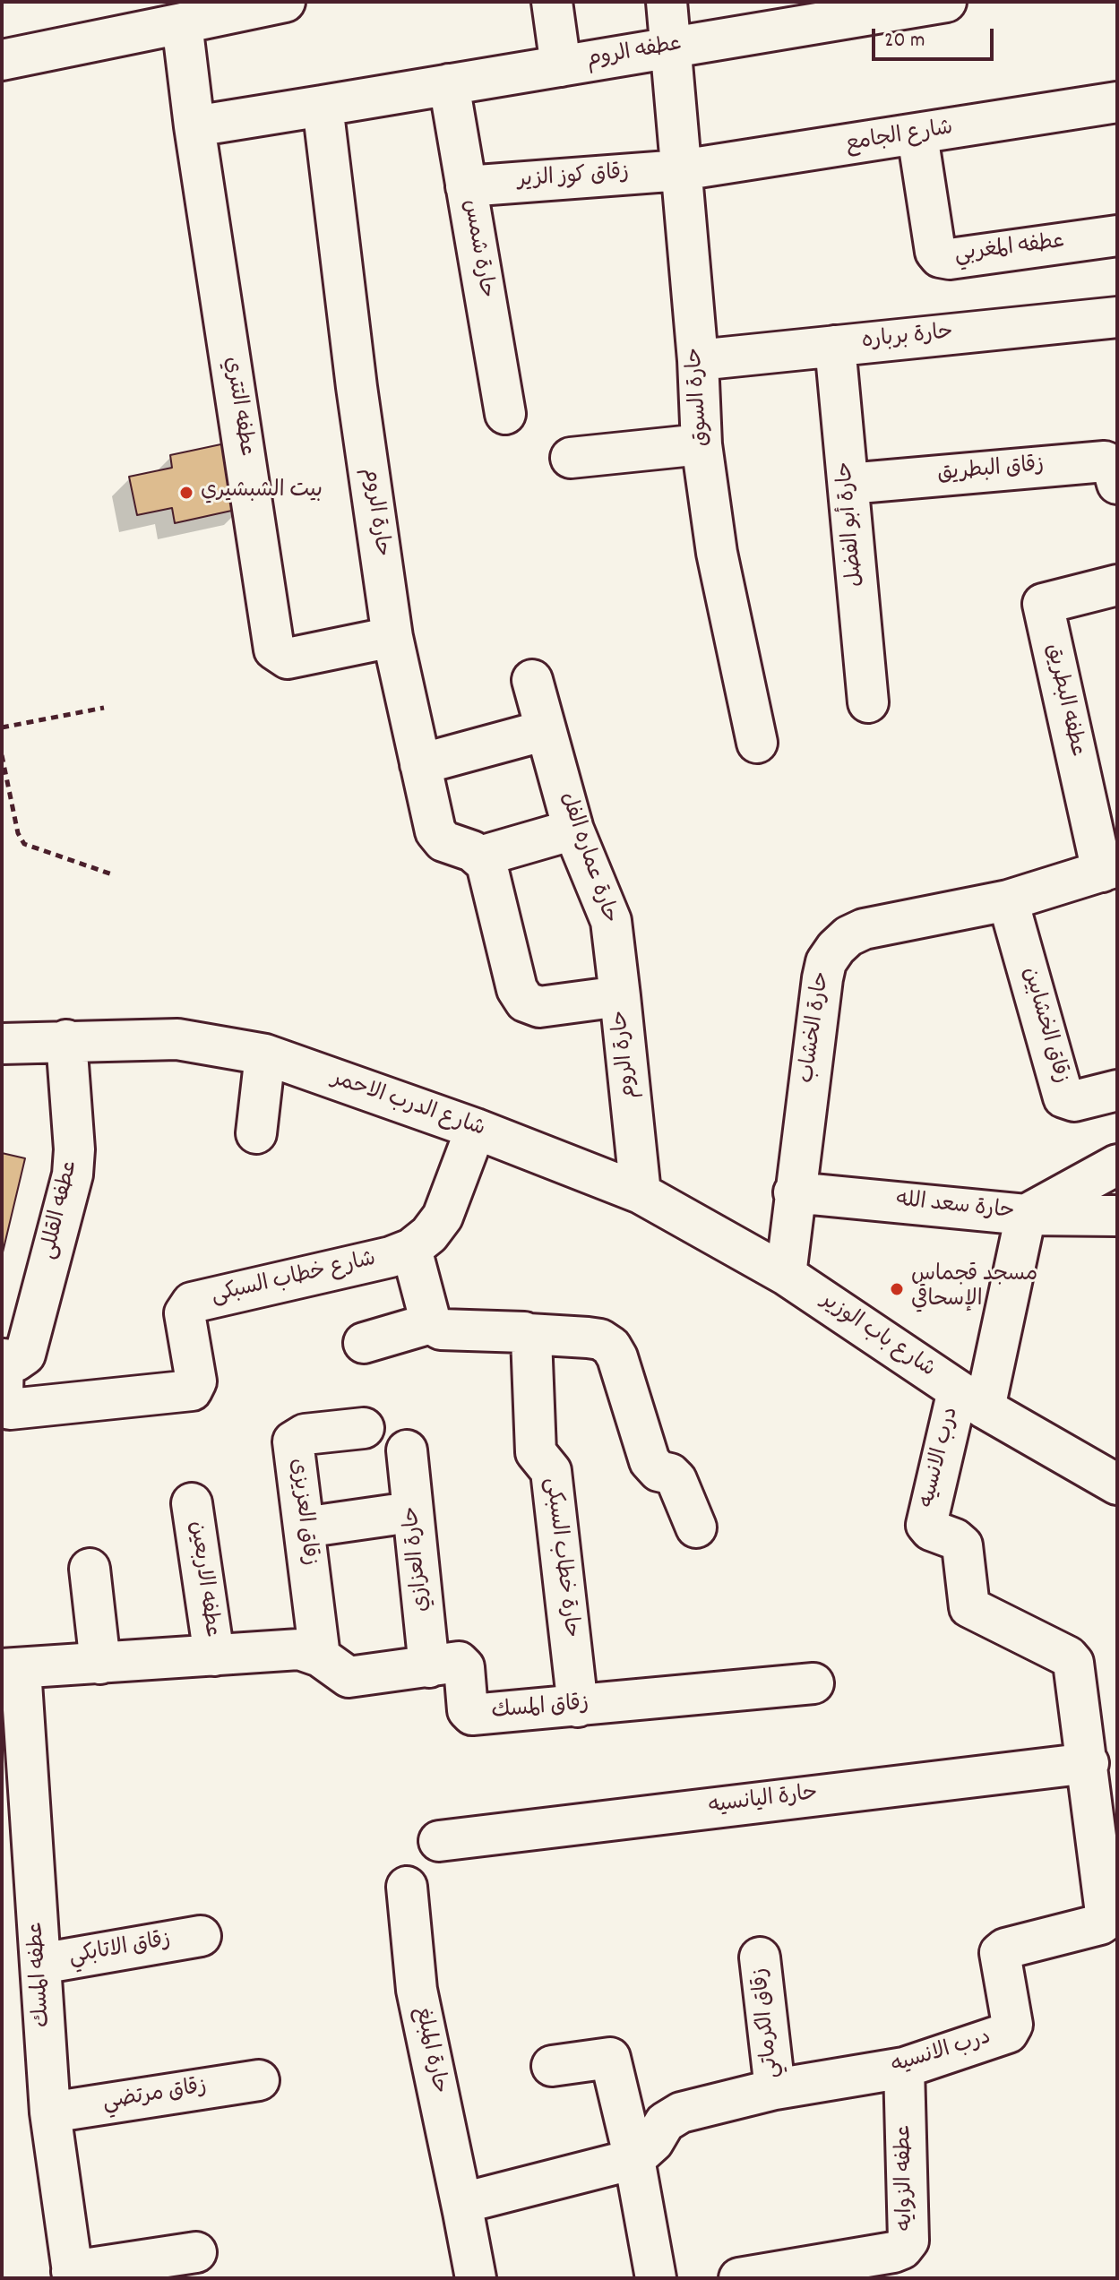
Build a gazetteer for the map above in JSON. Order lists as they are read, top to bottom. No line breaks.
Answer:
{"streets":{"street":["عطفه الروم","شارع الجامع","زقاق كوز الزير","حارة شمس","عطفه المغربي","حارة برباره","حارة السوق","عطفه التتري","زقاق البطريق","حارة الروم","حارة أبو الفضل","عطفه البطريق","حارة عماره الفل","زقاق الخشابين","حارة الخشاب","شارع الدرب الاحمر","حارة سعد الله","عطفه القللى","شارع خطاب السبكى","شارع باب الوزير","درب الانسيه","زقاق العزيزى","حارة خطاب السبكى","حارة العزازي","عطفه الاربعين","زقاق المسك","حارة اليانسيه","زقاق الاتابكي","عطفه المسك","زقاق الكرماتي","حارة المبلغ","زقاق مرتضي","عطفه الزوايه"]},"crossings":[["عطفه الروم","حارة شمس"],["عطفه الروم","حارة السوق"],["عطفه الروم","حارة الروم"],["شارع الجامع","زقاق كوز الزير"],["شارع الجامع","عطفه المغربي"],["شارع الجامع","حارة السوق"],["زقاق كوز الزير","حارة شمس"],["زقاق كوز الزير","حارة السوق"],["حارة برباره","حارة السوق"],["حارة برباره","حارة أبو الفضل"],["عطفه التتري","حارة الروم"],["زقاق البطريق","حارة أبو الفضل"],["حارة الروم","حارة عماره الفل"],["حارة الروم","شارع الدرب الاحمر"],["عطفه البطريق","حارة الخشاب"],["زقاق الخشابين","حارة الخشاب"],["حارة الخشاب","شارع الدرب الاحمر"],["حارة الخشاب","حارة سعد الله"],["حارة الخشاب","شارع باب الوزير"],["شارع الدرب الاحمر","عطفه القللى"],["شارع الدرب الاحمر","شارع خطاب السبكى"],["شارع الدرب الاحمر","شارع باب الوزير"],["عطفه القللى","شارع خطاب السبكى"],["شارع باب الوزير","درب الانسيه"],["درب الانسيه","حارة اليانسيه"],["درب الانسيه","زقاق الكرماتي"],["درب الانسيه","عطفه الزوايه"],["زقاق العزيزى","زقاق المسك"],["حارة خطاب السبكى","زقاق المسك"],["حارة العزازي","زقاق المسك"],["عطفه الاربعين","زقاق المسك"],["زقاق المسك","عطفه المسك"],["زقاق الاتابكي","عطفه المسك"],["عطفه المسك","زقاق مرتضي"]],"places":["بيت الشبشيري","مسجد قجماس الإسحاقي"],"scale_bar":"20 m"}
